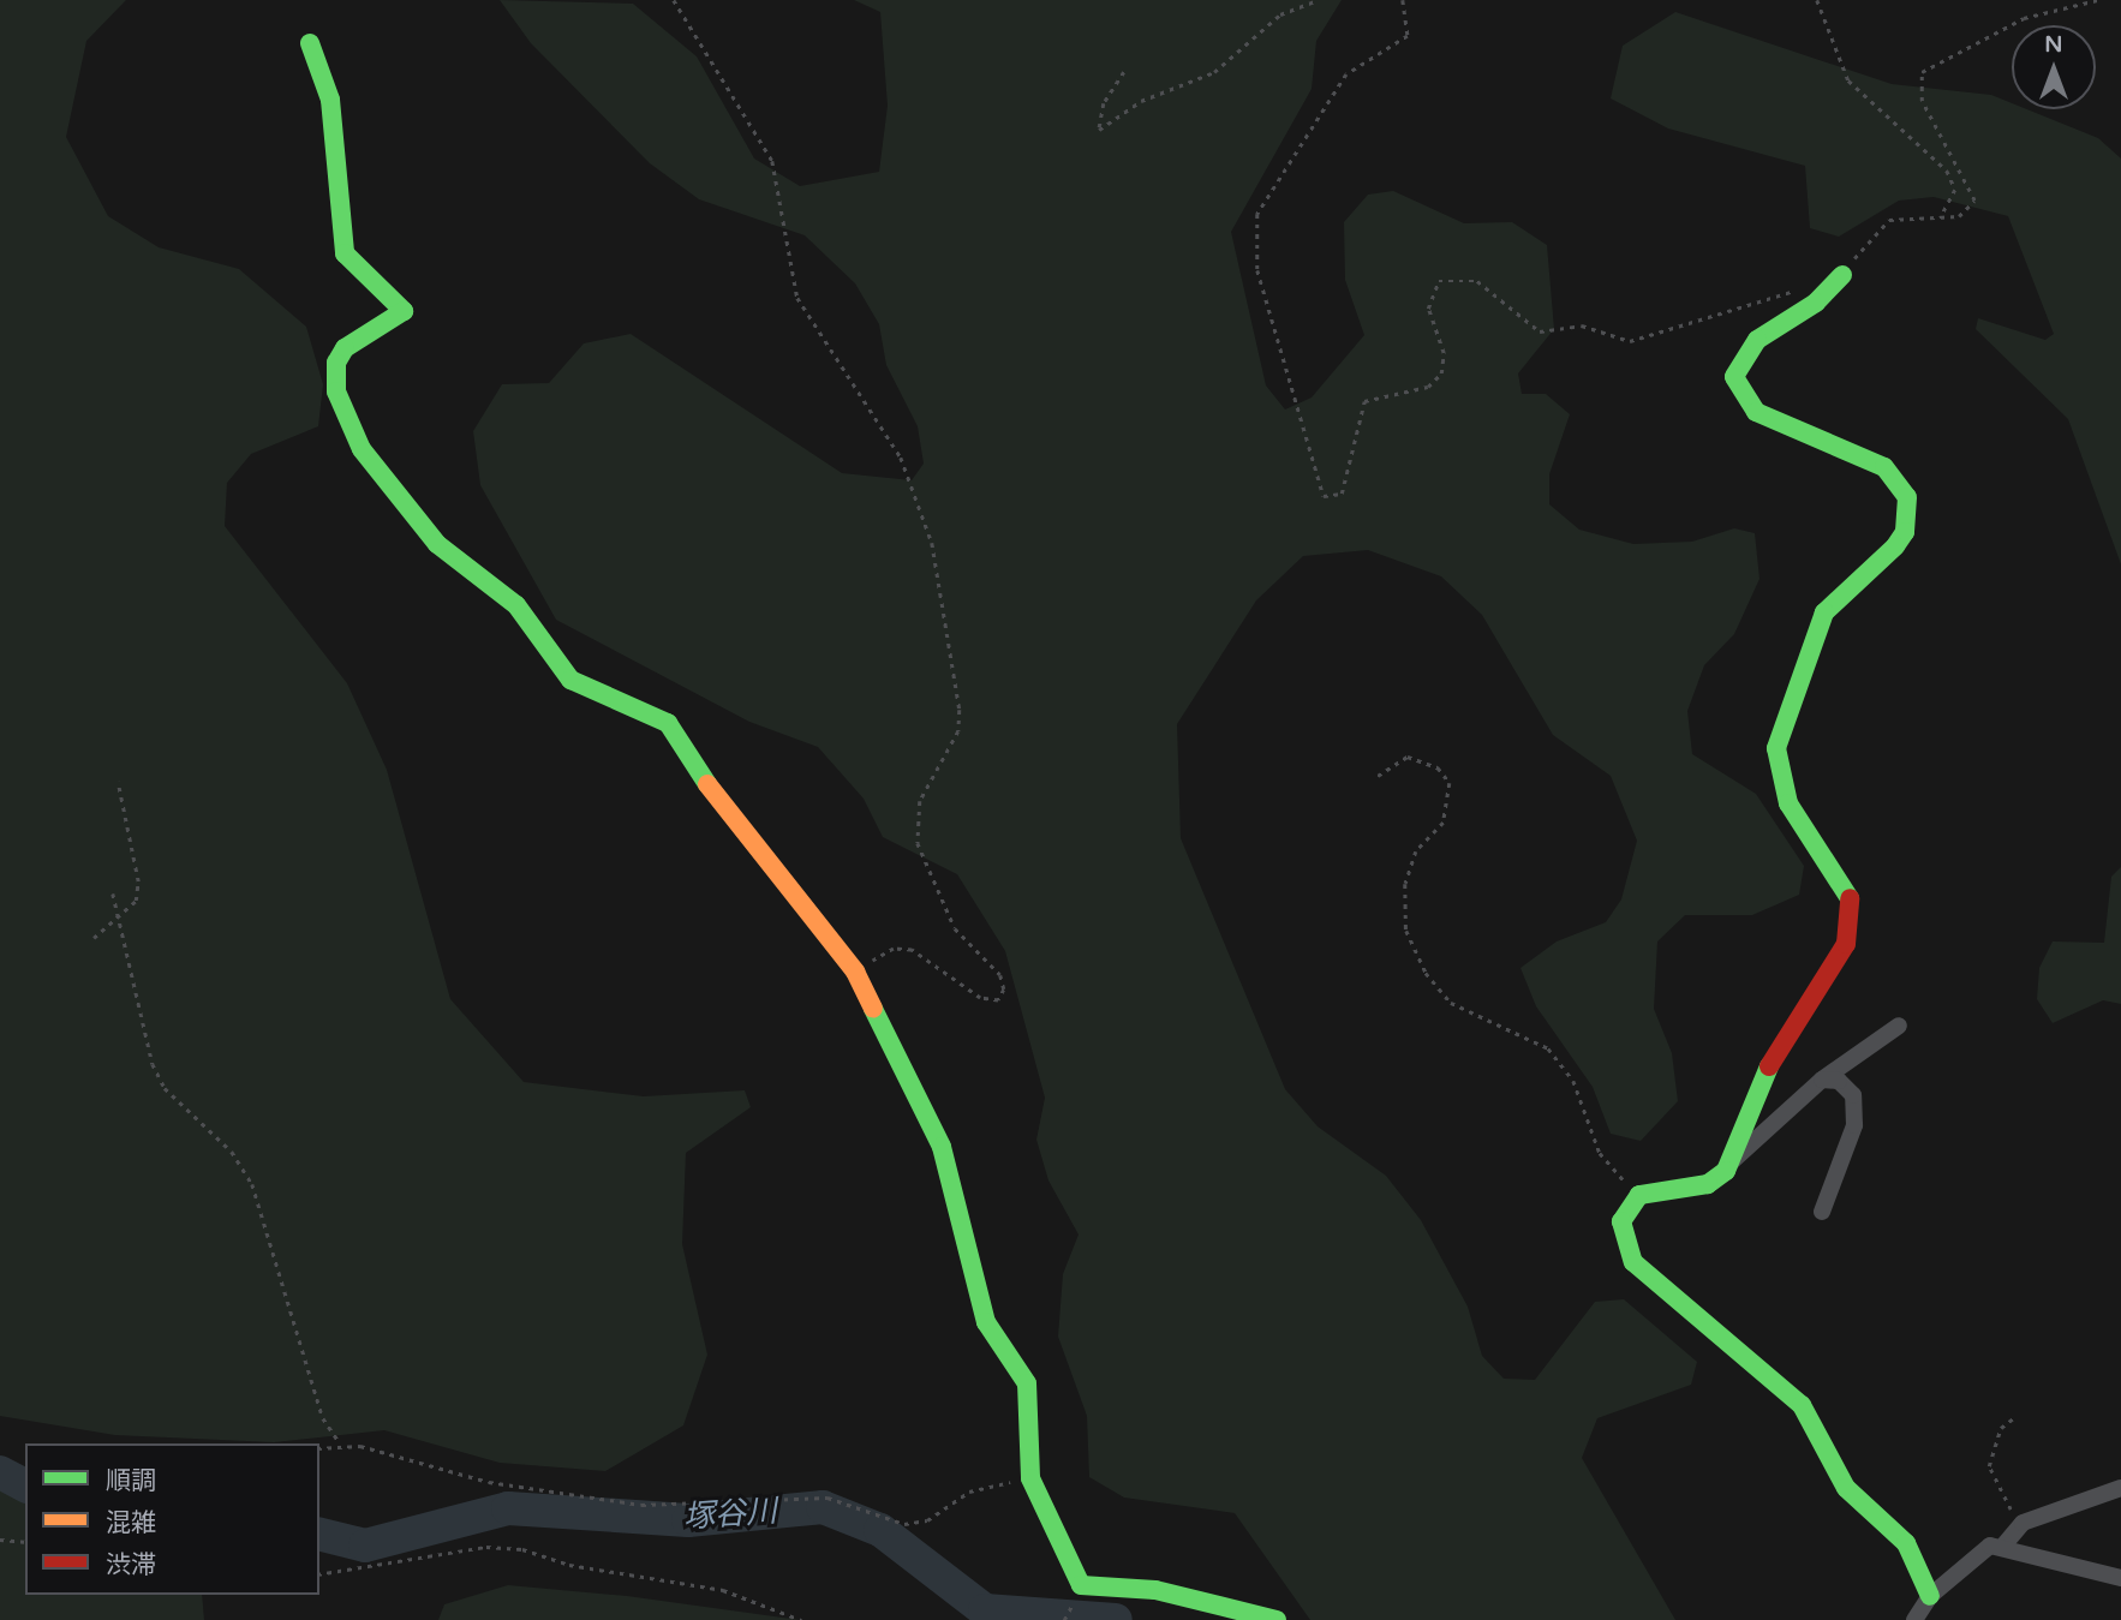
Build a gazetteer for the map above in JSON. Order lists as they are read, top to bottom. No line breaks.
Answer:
{"water":["塚谷川"],"legend":["順調","混雑","渋滞"],"north":"top"}
